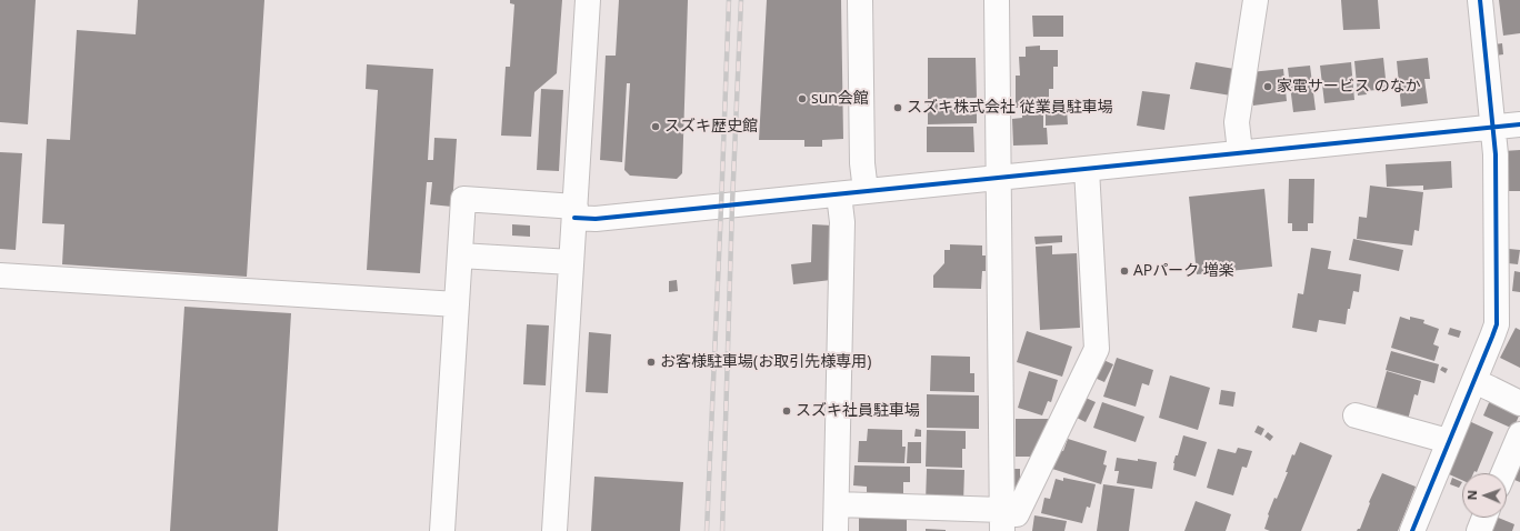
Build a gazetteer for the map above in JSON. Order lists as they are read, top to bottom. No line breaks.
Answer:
{"places":["家電サービス のなか","sun会館","スズキ株式会社 従業員駐車場","スズキ歴史館","APパーク 増楽","お客様駐車場(お取引先様専用)","スズキ社員駐車場"],"north":"left"}
